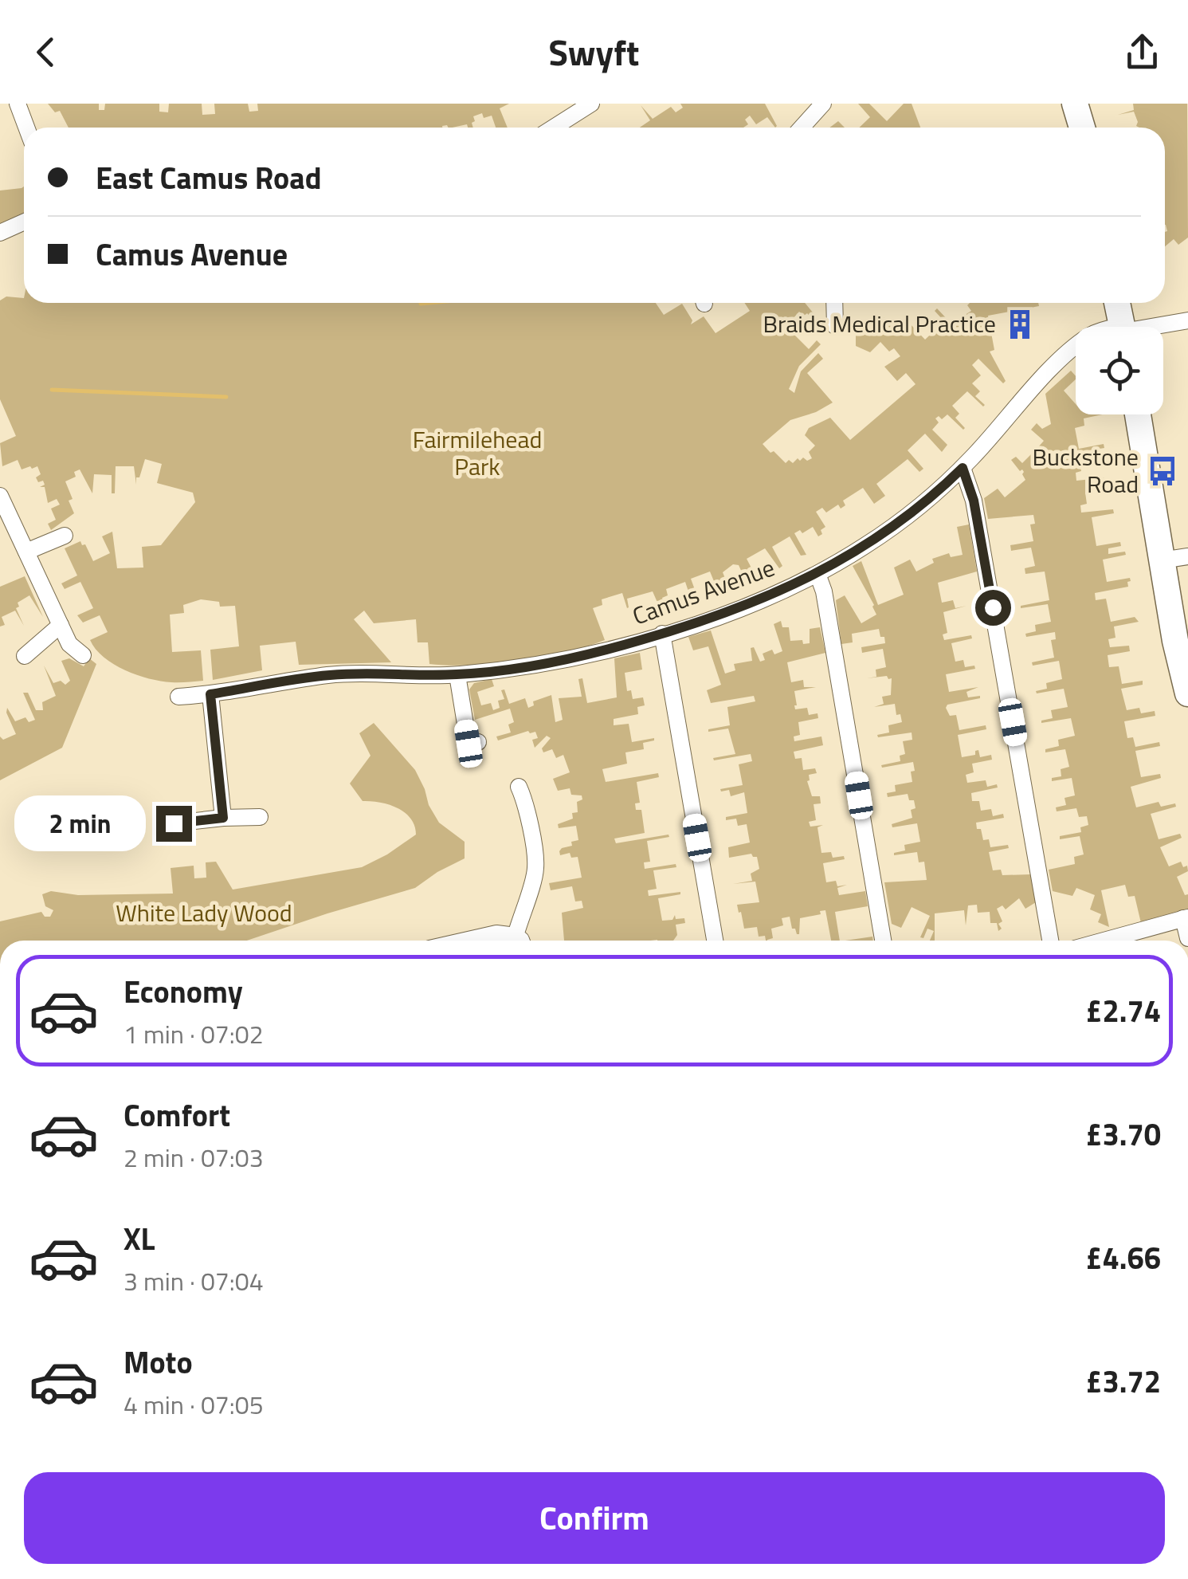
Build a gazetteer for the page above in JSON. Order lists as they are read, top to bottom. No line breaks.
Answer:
{"streets":{"street":["Camus Avenue"]},"parks":["Fairmilehead Park","White Lady Wood"],"places":{"building":["Braids Medical Practice"],"bus stop":["Buckstone Road"]},"page":{"header":"Swyft","banner":["East Camus Road","Camus Avenue"],"bubble":"2 min","list":[{"name":"Economy","note":"1 min · 07:02","value":"£2.74"},{"name":"Comfort","note":"2 min · 07:03","value":"£3.70"},{"name":"XL","note":"3 min · 07:04","value":"£4.66"},{"name":"Moto","note":"4 min · 07:05","value":"£3.72"}],"buttons":"Confirm"}}
